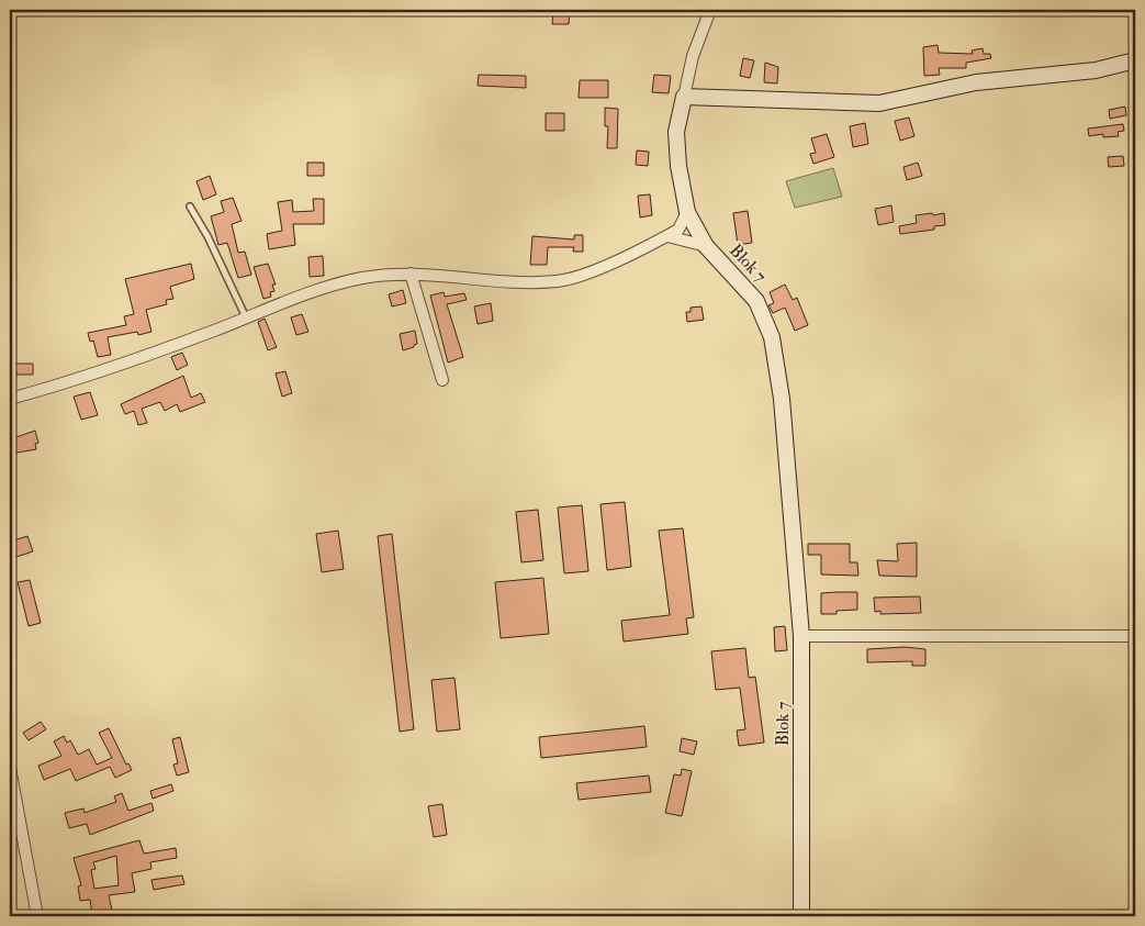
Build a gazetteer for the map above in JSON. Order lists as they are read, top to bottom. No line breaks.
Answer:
{"streets":{"street":["Blok 7"]}}
